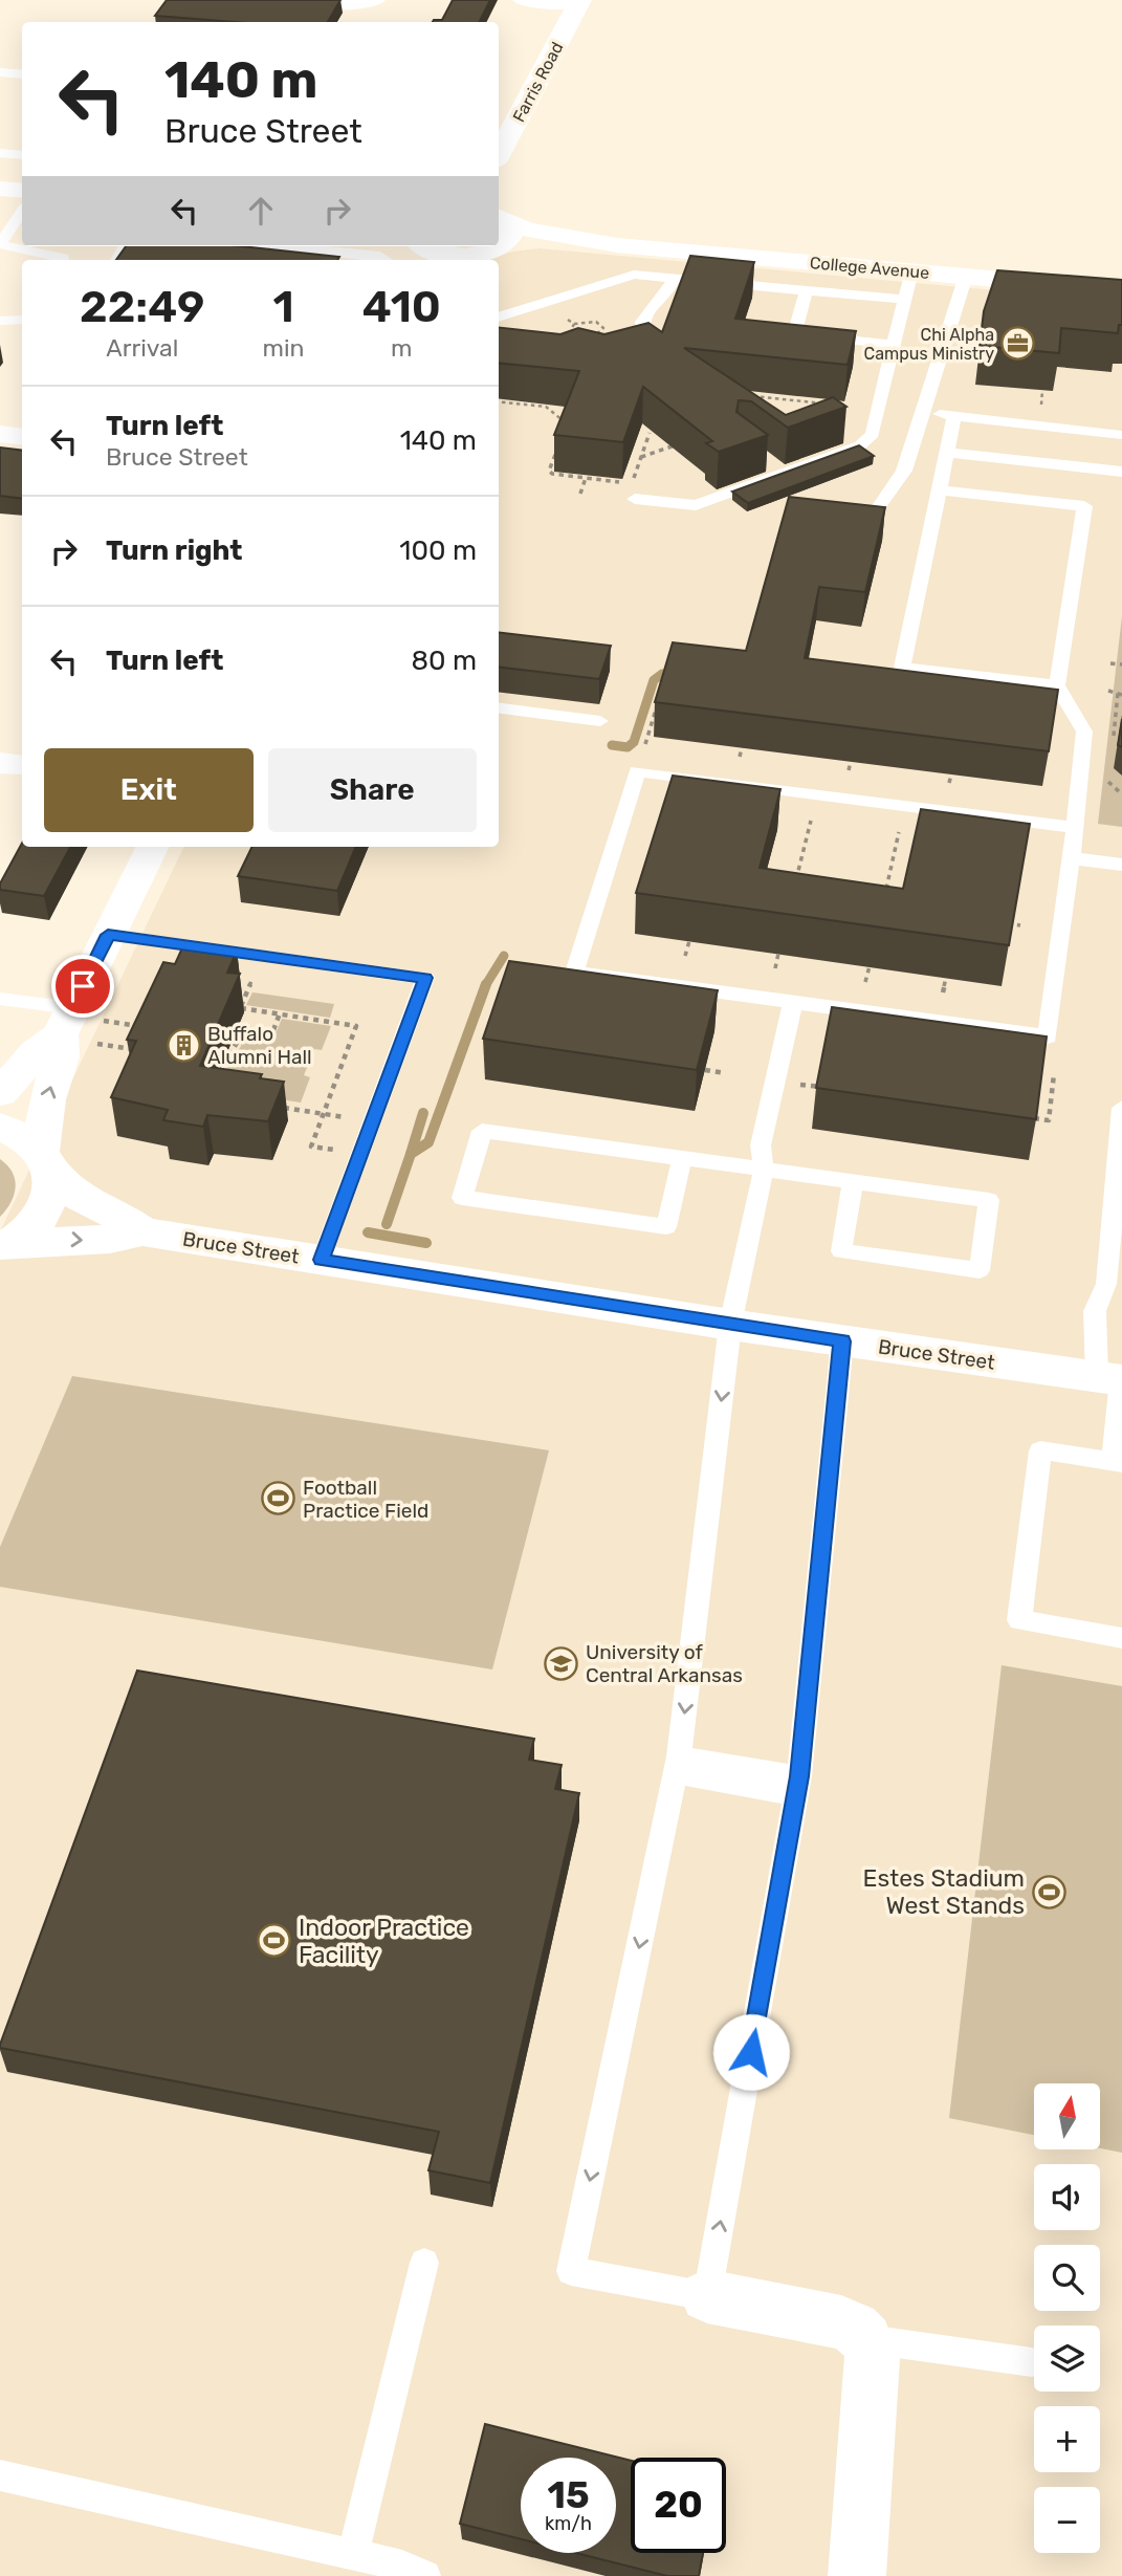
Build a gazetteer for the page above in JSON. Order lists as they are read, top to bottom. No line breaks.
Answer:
{"streets":{"street":["Farris Road","College Avenue","Bruce Street"]},"places":{"office":["Chi Alpha Campus Ministry"],"building":["Buffalo Alumni Hall"],"sports":["Football Practice Field","Estes Stadium West Stands","Indoor Practice Facility"],"school or university":["University of Central Arkansas"]},"north":"top","page":{"turn":["140 m","Bruce Street"],"eta":["22:49","Arrival","1","min","410","m"],"list":[{"name":"Turn left","note":"Bruce Street","value":"140 m"},{"name":"Turn right","value":"100 m"},{"name":"Turn left","value":"80 m"}],"buttons":["Exit","Share"],"map_buttons":["+","−"],"speed":"15 km/h","limit":"20"}}
